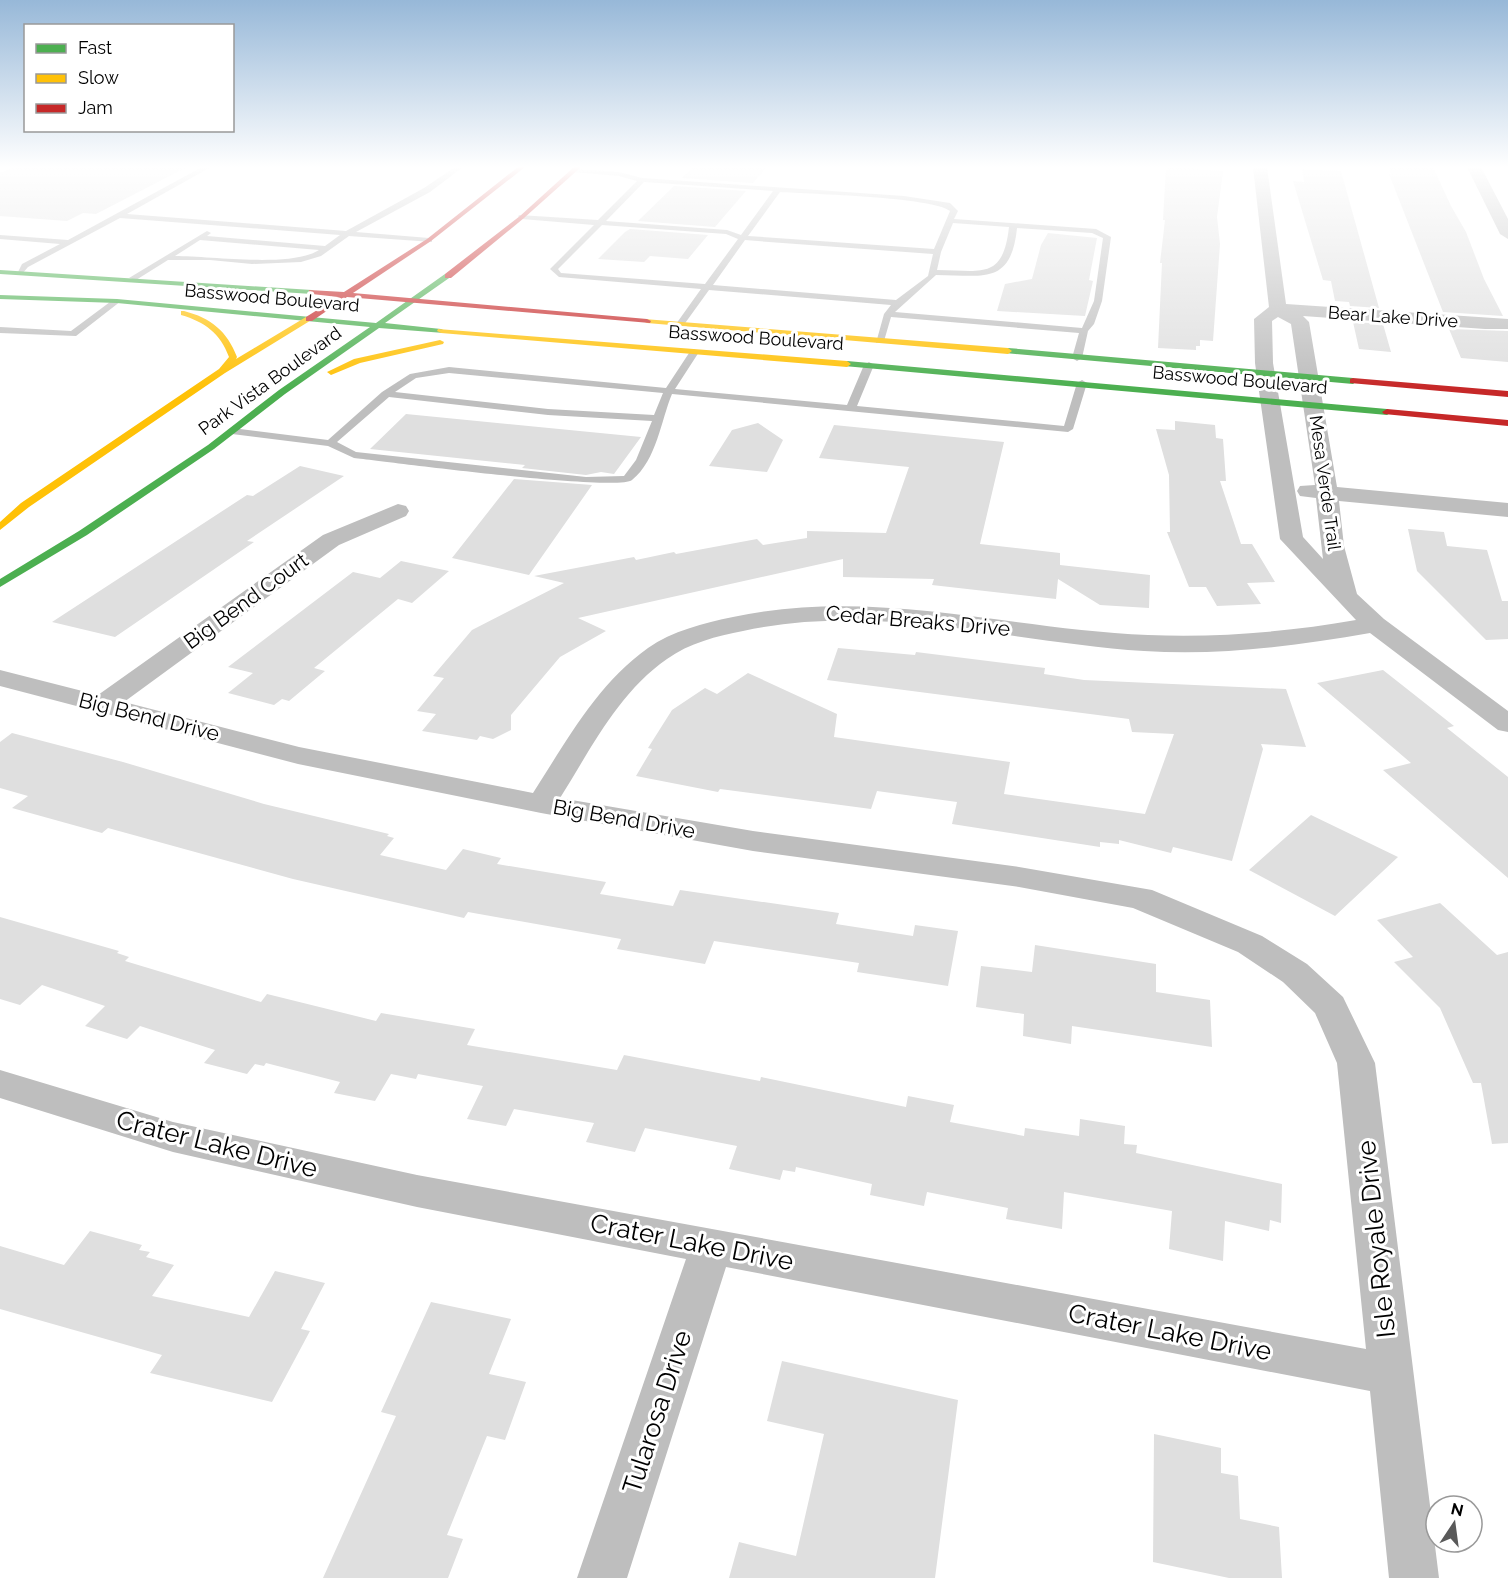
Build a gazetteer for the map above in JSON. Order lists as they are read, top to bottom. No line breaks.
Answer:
{"streets":{"main road":["Basswood Boulevard","Park Vista Boulevard"],"street":["Bear Lake Drive","Mesa Verde Trail","Big Bend Court","Cedar Breaks Drive","Big Bend Drive","Crater Lake Drive","Isle Royale Drive","Tularosa Drive"]},"crossings":[["Basswood Boulevard","Park Vista Boulevard"],["Basswood Boulevard","Mesa Verde Trail"],["Bear Lake Drive","Mesa Verde Trail"],["Mesa Verde Trail","Cedar Breaks Drive"],["Big Bend Court","Big Bend Drive"],["Cedar Breaks Drive","Big Bend Drive"],["Big Bend Drive","Isle Royale Drive"],["Crater Lake Drive","Isle Royale Drive"],["Crater Lake Drive","Tularosa Drive"]],"legend":["Fast","Slow","Jam"],"north":"top"}
